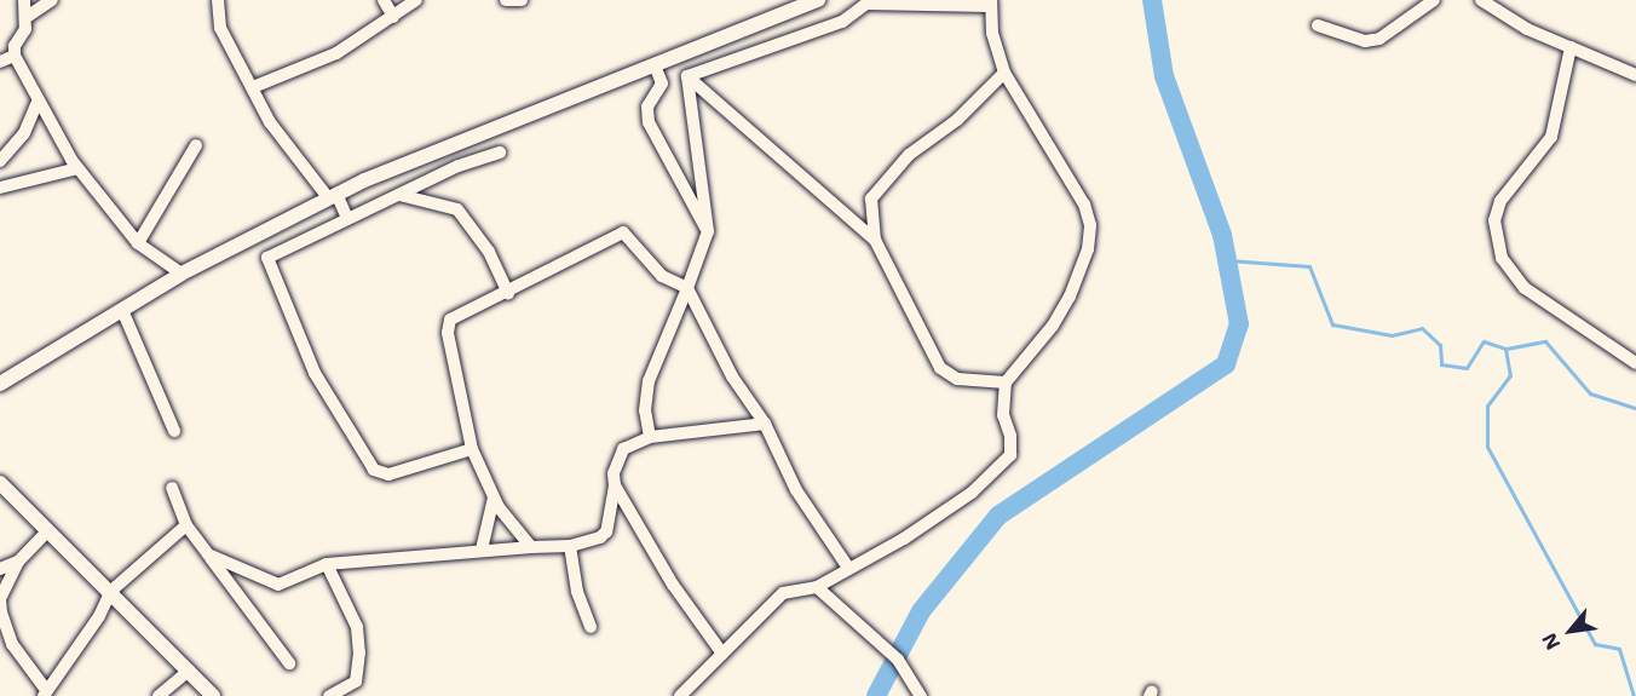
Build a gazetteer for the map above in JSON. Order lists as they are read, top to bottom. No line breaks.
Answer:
{"north":"bottom left"}
